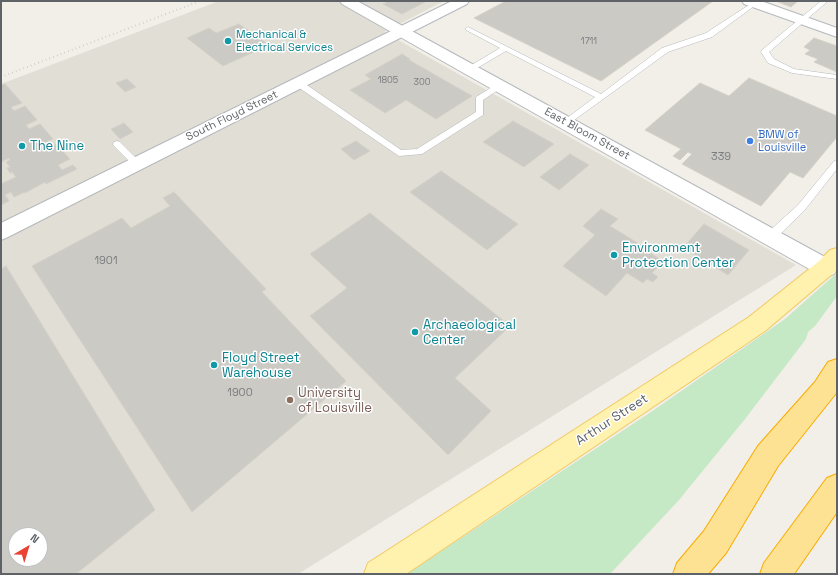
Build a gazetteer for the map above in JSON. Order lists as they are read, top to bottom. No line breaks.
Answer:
{"streets":{"main road":["Arthur Street"],"street":["South Floyd Street","East Bloom Street"]},"crossings":[["South Floyd Street","East Bloom Street"],["East Bloom Street","Arthur Street"]],"places":["Mechanical & Electrical Services","BMW of Louisville","The Nine","Environment Protection Center","Archaeological Center","Floyd Street Warehouse","University of Louisville"],"house_numbers":["1711","1805","300","339","1901","1900"],"north":"top right"}
